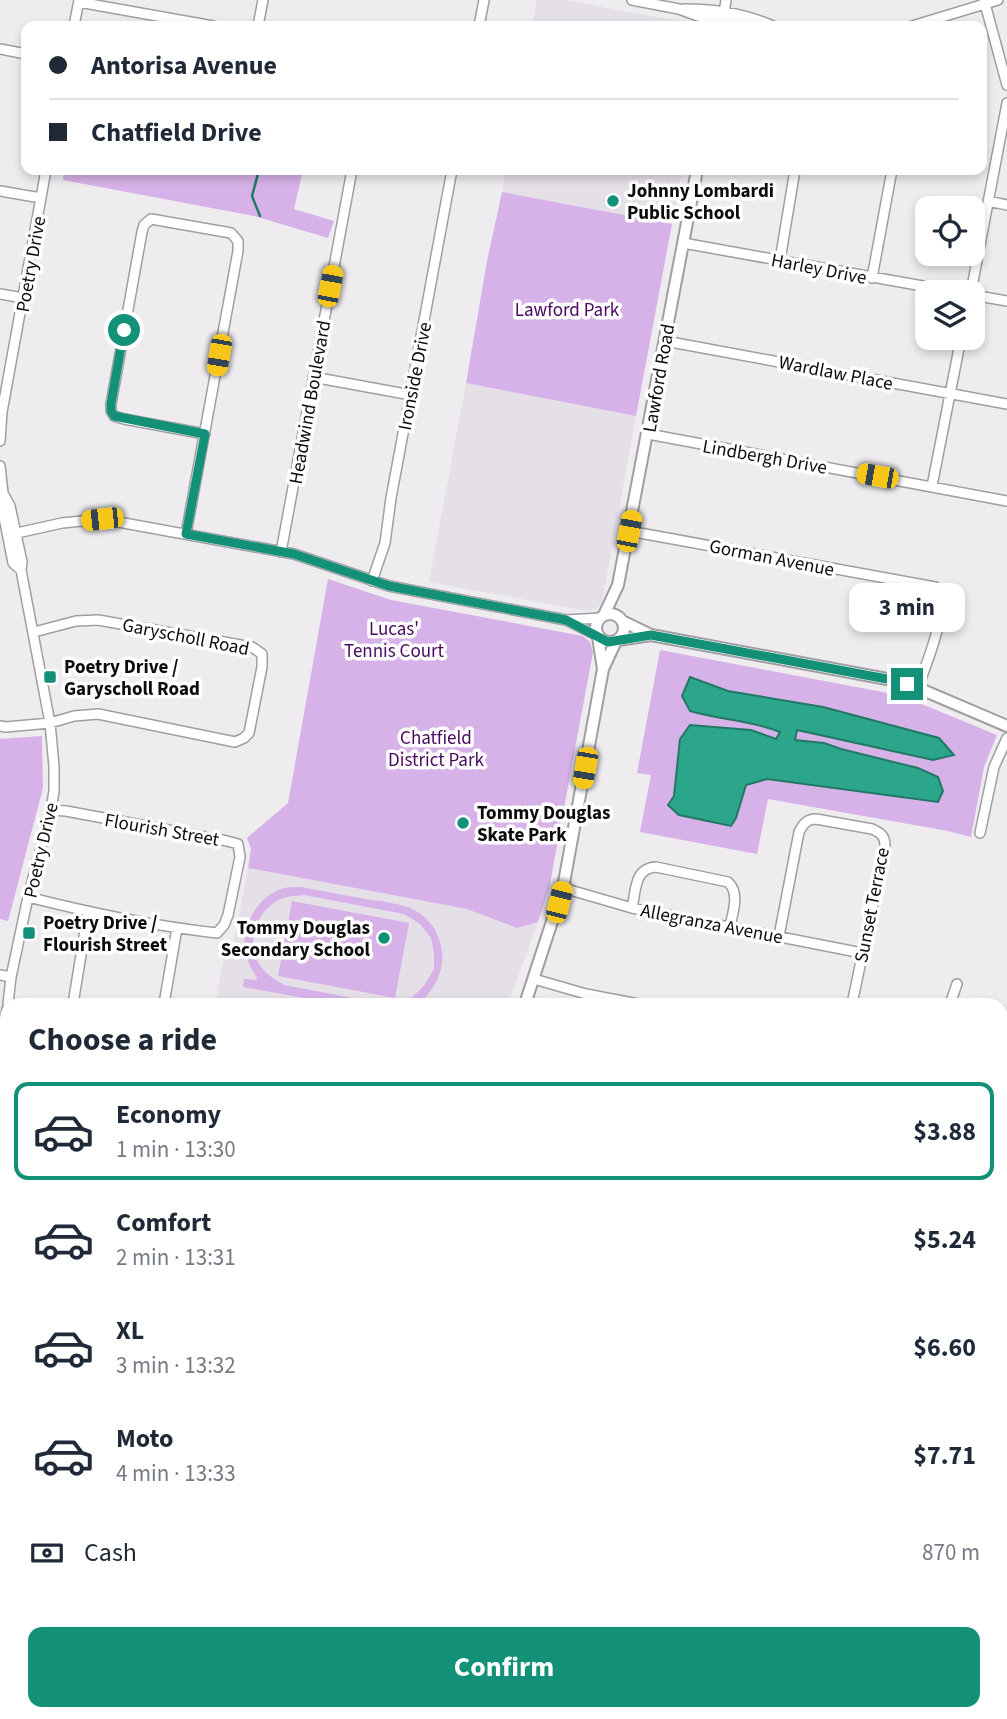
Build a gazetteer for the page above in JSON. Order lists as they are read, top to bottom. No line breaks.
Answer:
{"streets":{"street":["Poetry Drive","Harley Drive","Wardlaw Place","Ironside Drive","Lawford Road","Headwind Boulevard","Lindbergh Drive","Gorman Avenue","Garyscholl Road","Flourish Street","Sunset Terrace","Allegranza Avenue"]},"crossings":[["Poetry Drive","Garyscholl Road"],["Poetry Drive","Flourish Street"],["Harley Drive","Lawford Road"],["Wardlaw Place","Lawford Road"],["Lawford Road","Lindbergh Drive"],["Lawford Road","Gorman Avenue"],["Sunset Terrace","Allegranza Avenue"]],"parks":["Lawford Park","Lucas' Tennis Court","Chatfield District Park"],"places":{"other":["Johnny Lombardi Public School","Tommy Douglas Skate Park","Tommy Douglas Secondary School"],"transit":["Poetry Drive / Garyscholl Road","Poetry Drive / Flourish Street"]},"page":{"banner":["Antorisa Avenue","Chatfield Drive"],"bubble":"3 min","heading":"Choose a ride","list":[{"name":"Economy","note":"1 min · 13:30","value":"$3.88"},{"name":"Comfort","note":"2 min · 13:31","value":"$5.24"},{"name":"XL","note":"3 min · 13:32","value":"$6.60"},{"name":"Moto","note":"4 min · 13:33","value":"$7.71"}],"pay":["Cash","870 m"],"buttons":"Confirm"}}
